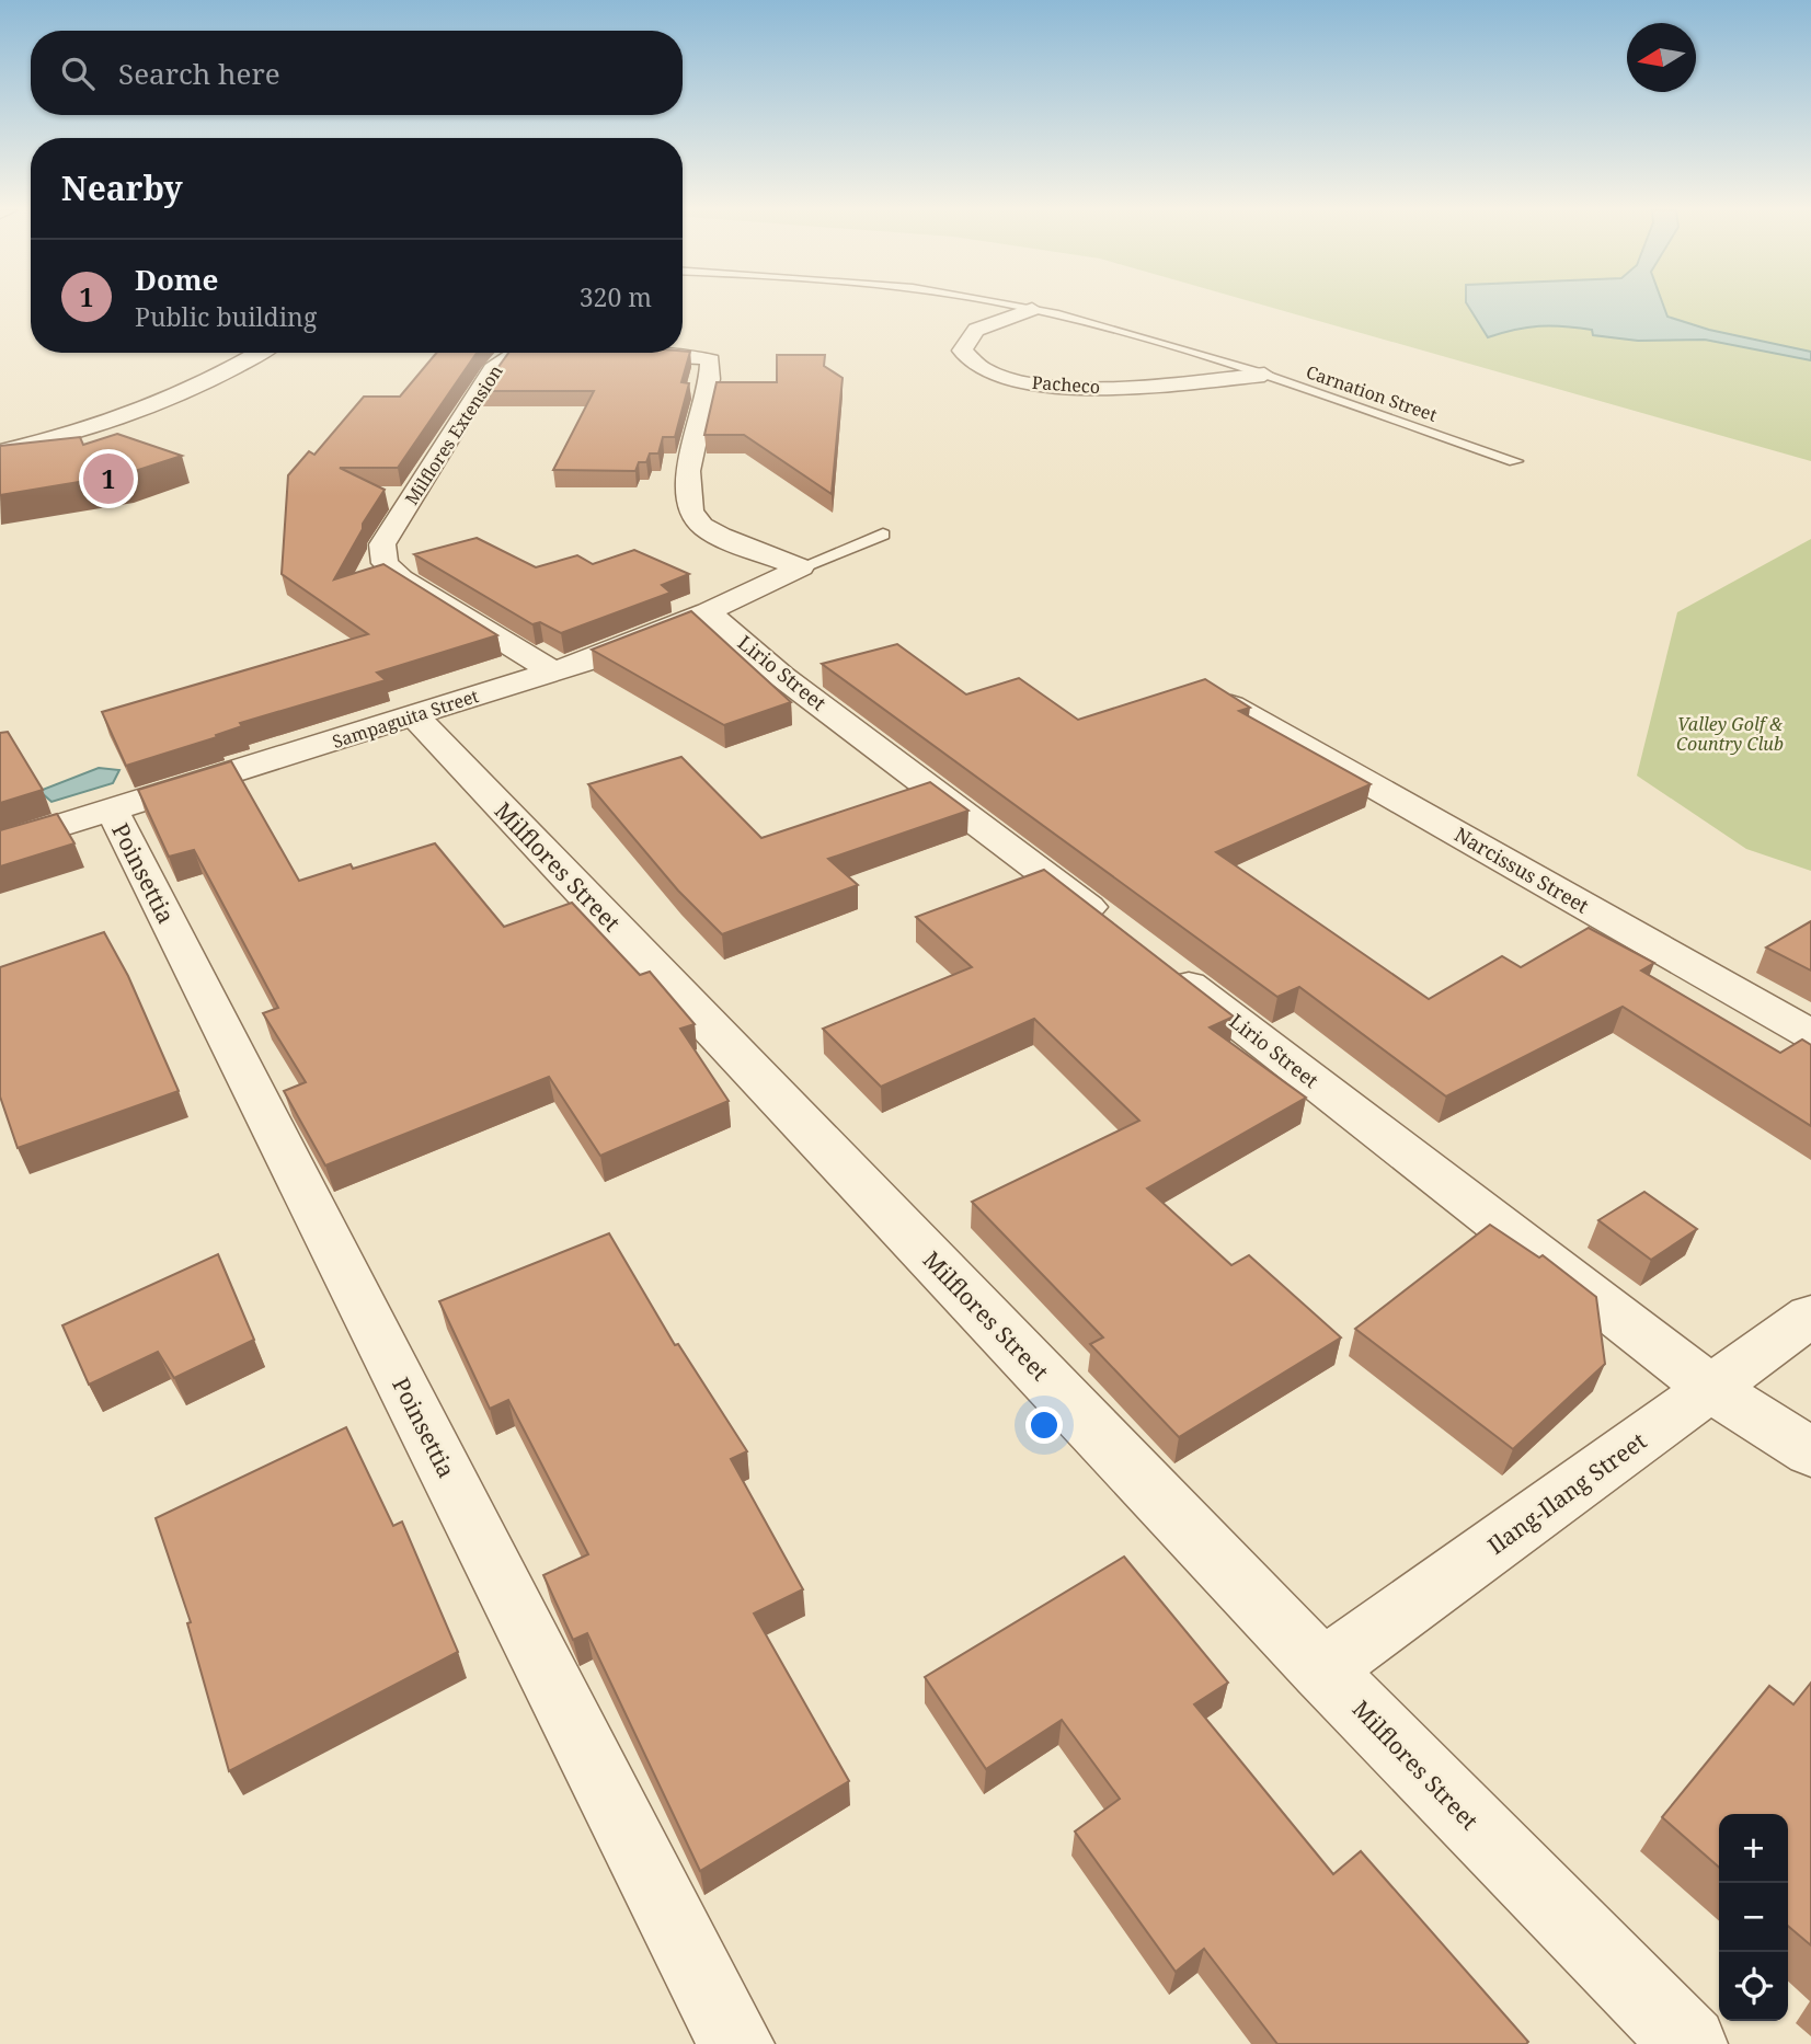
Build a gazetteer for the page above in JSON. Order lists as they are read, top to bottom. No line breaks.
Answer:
{"streets":{"street":["Pacheco","Milflores Extension","Lirio Street","Sampaguita Street","Milflores Street","Narcissus Street","Poinsettia","Ilang-Ilang Street"],"lane":["Carnation Street"]},"crossings":[["Pacheco","Carnation Street"],["Milflores Extension","Sampaguita Street"],["Lirio Street","Sampaguita Street"],["Lirio Street","Ilang-Ilang Street"],["Sampaguita Street","Milflores Street"],["Sampaguita Street","Poinsettia"],["Milflores Street","Ilang-Ilang Street"]],"parks":["Valley Golf & Country Club"],"north":"left","page":{"search":"Search here","heading":"Nearby","list":[{"mark":"1","name":"Dome","note":"Public building","value":"320 m"}],"pins":"1","map_buttons":["+","−"]}}
